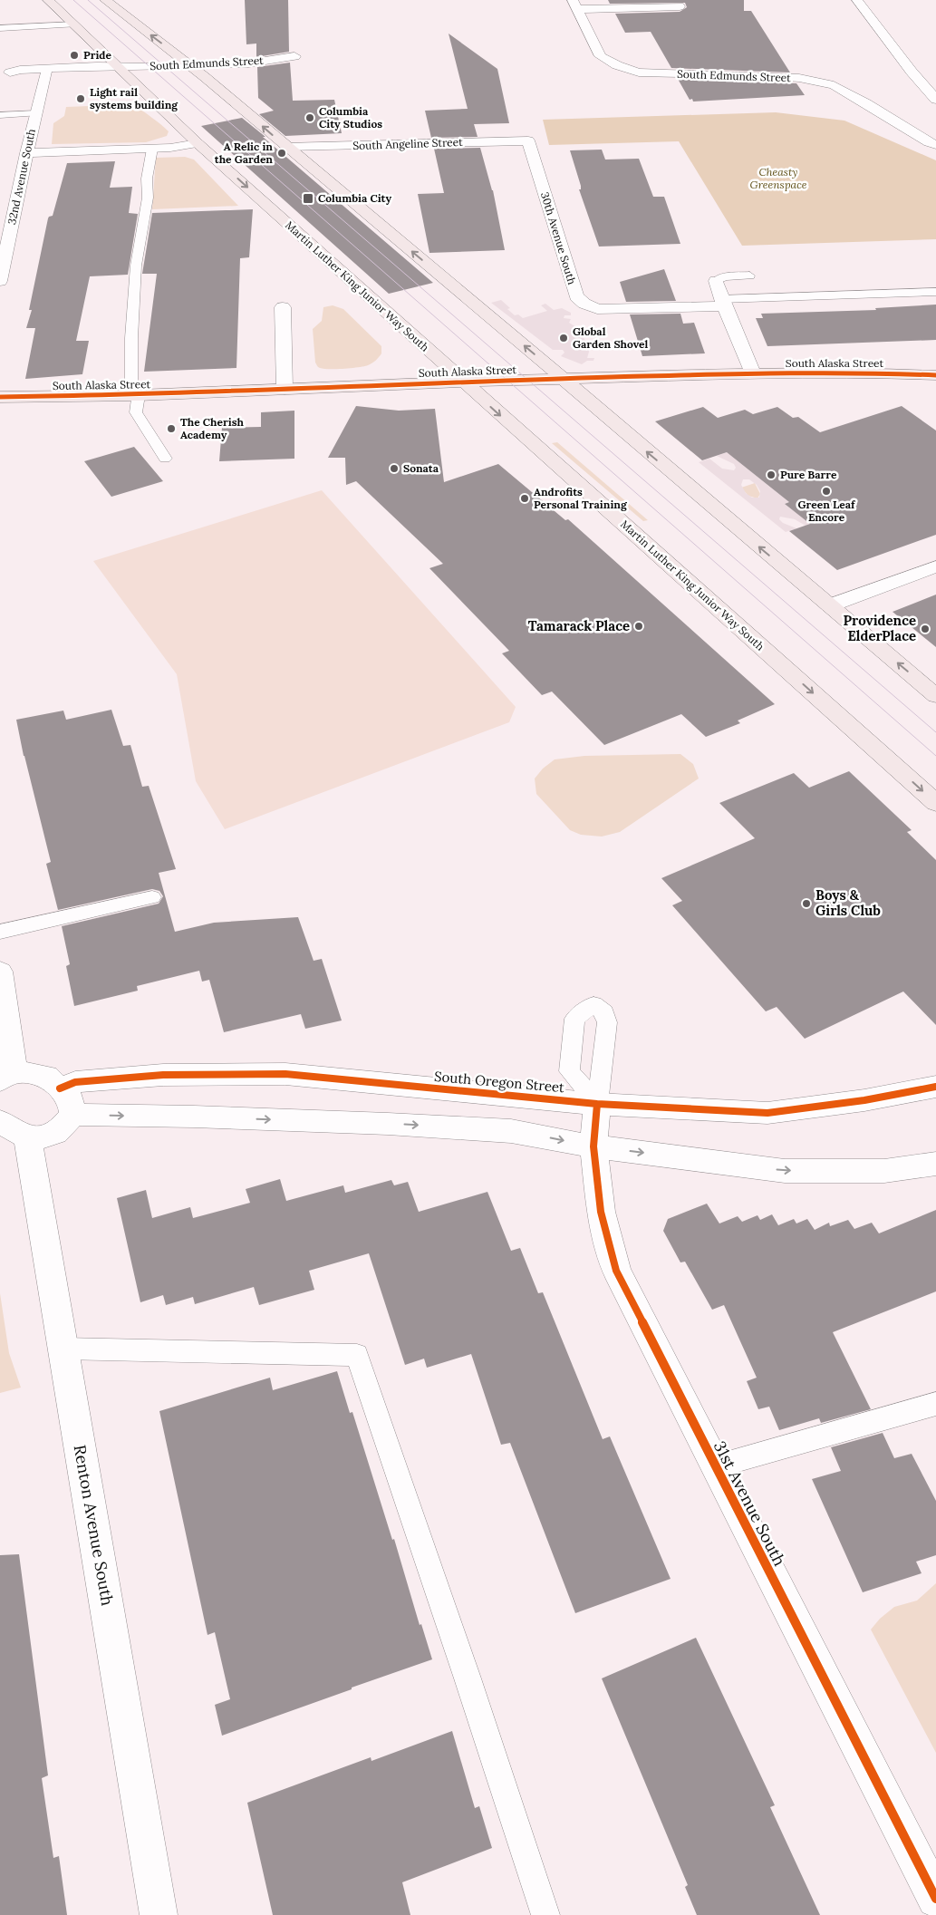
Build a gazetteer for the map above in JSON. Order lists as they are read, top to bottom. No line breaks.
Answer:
{"streets":{"main road":["Martin Luther King Junior Way South","South Alaska Street"],"street":["South Edmunds Street","South Angeline Street","32nd Avenue South","30th Avenue South","South Oregon Street","31st Avenue South","Renton Avenue South"]},"crossings":[["South Edmunds Street","32nd Avenue South"],["South Edmunds Street","Martin Luther King Junior Way South"],["South Angeline Street","30th Avenue South"],["Martin Luther King Junior Way South","South Alaska Street"],["South Oregon Street","31st Avenue South"]],"parks":["Cheasty Greenspace"],"places":{"other":["Pride","Light rail systems building","Columbia City Studios","A Relic in the Garden","Global Garden Shovel","The Cherish Academy","Sonata","Pure Barre","Green Leaf Encore","Androfits Personal Training","Tamarack Place","Providence ElderPlace","Boys & Girls Club"],"transit":["Columbia City"]}}
